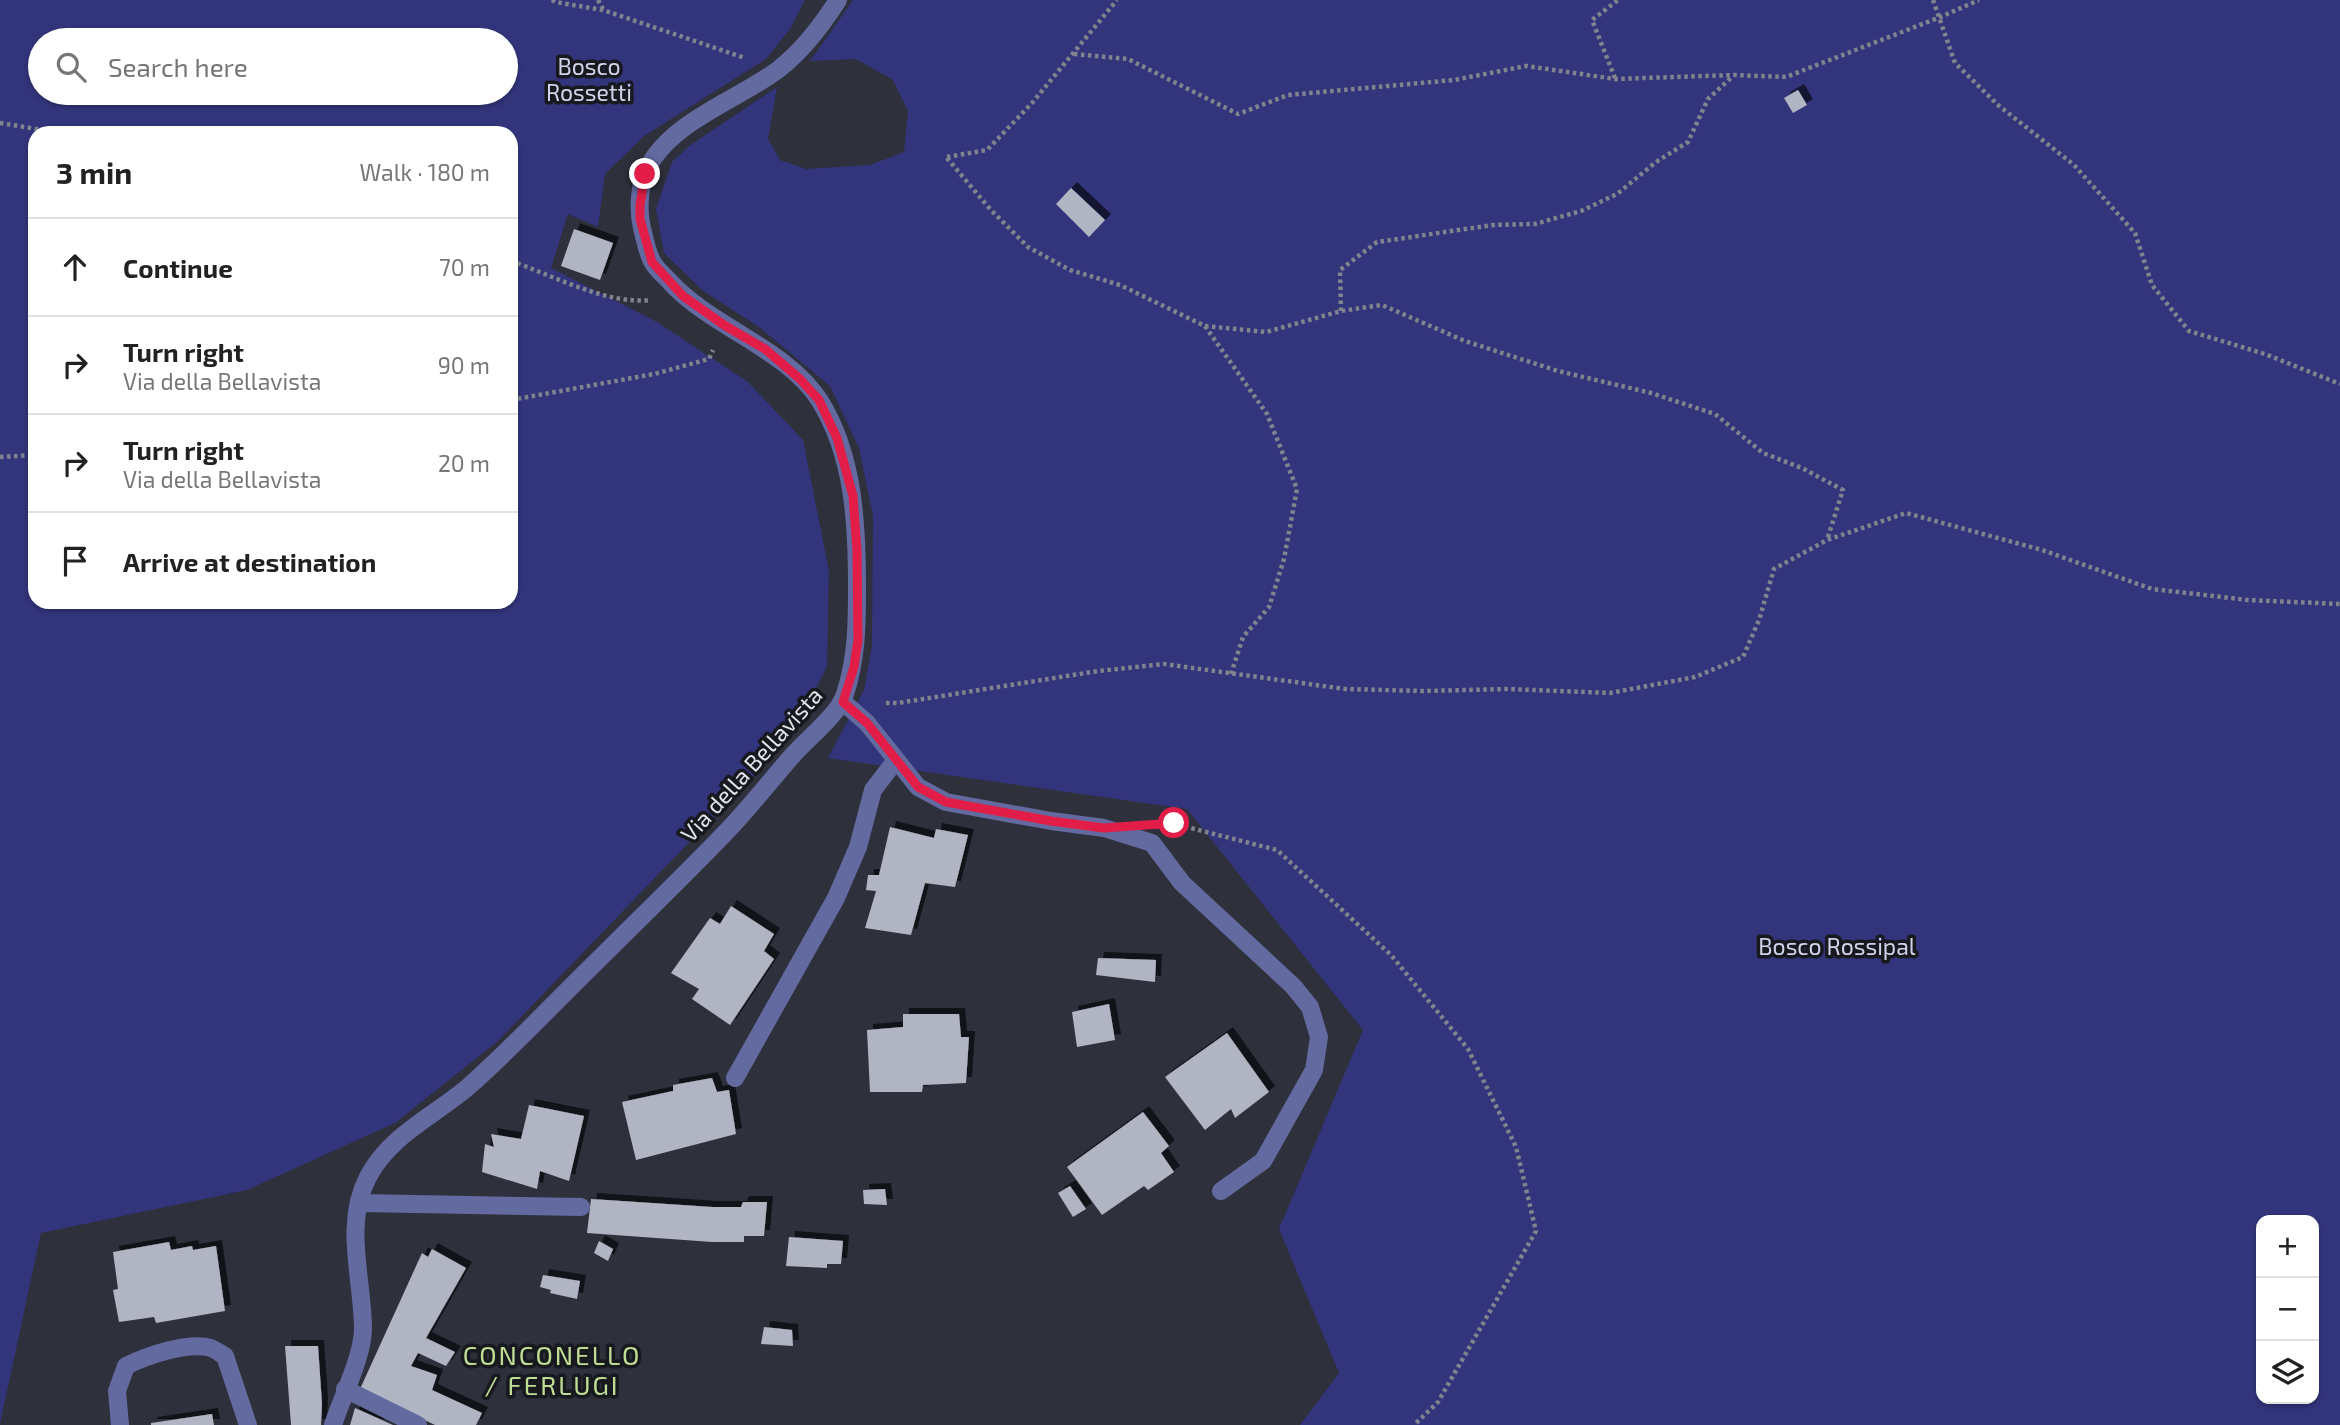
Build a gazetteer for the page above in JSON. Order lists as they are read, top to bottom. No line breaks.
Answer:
{"streets":{"street":["Via della Bellavista"]},"districts":["CONCONELLO / FERLUGI"],"parks":["Bosco Rossetti","Bosco Rossipal"],"page":{"search":"Search here","heading":["3 min","Walk · 180 m"],"list":[["Continue","70 m"],["Turn right","Via della Bellavista","90 m"],["Turn right","Via della Bellavista","20 m"],"Arrive at destination"],"map_buttons":["+","−"]}}
